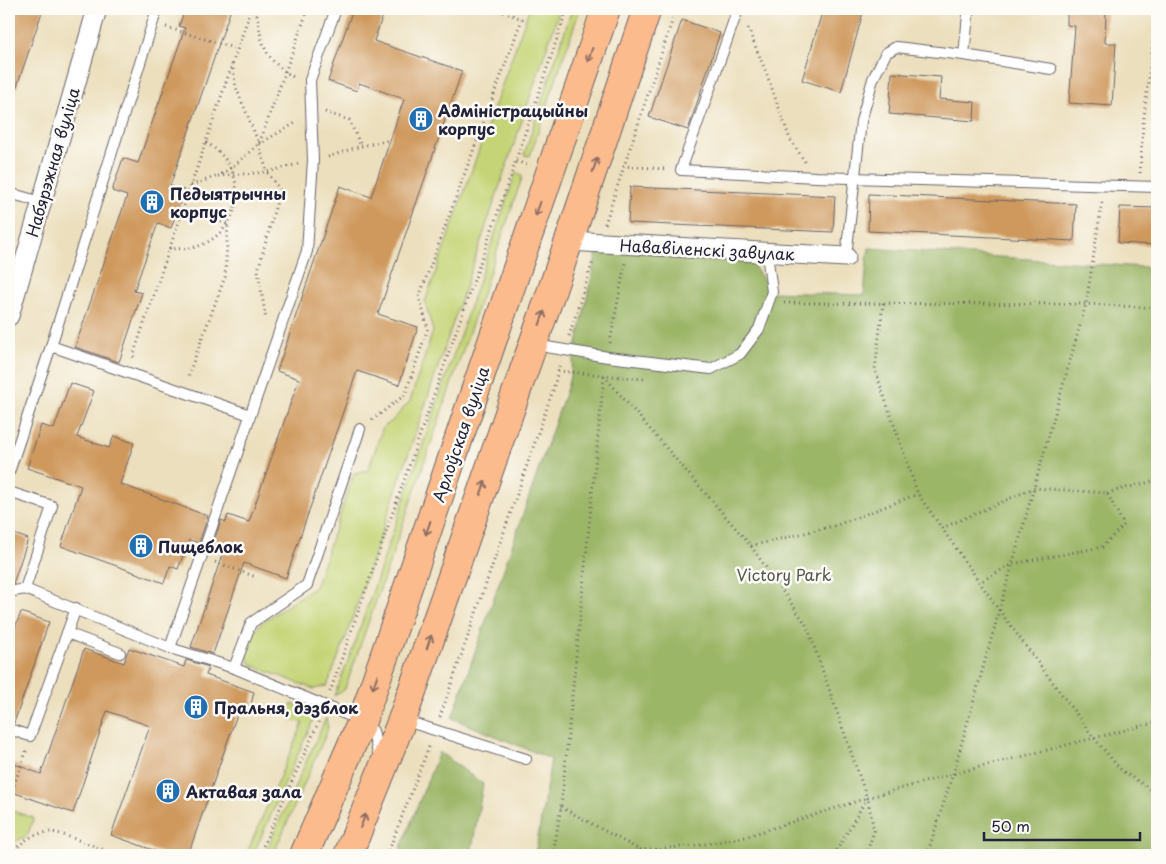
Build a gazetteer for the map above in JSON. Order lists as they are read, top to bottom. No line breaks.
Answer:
{"streets":{"main road":["Арлоўская вуліца"],"street":["Набярэжная вуліца","Нававіленскі завулак"]},"parks":["Victory Park"],"places":{"building":["Адміністрацыйны корпус","Педыятрычны корпус","Пищеблок","Пральня, дэзблок","Актавая зала"]},"scale_bar":"50 m"}
